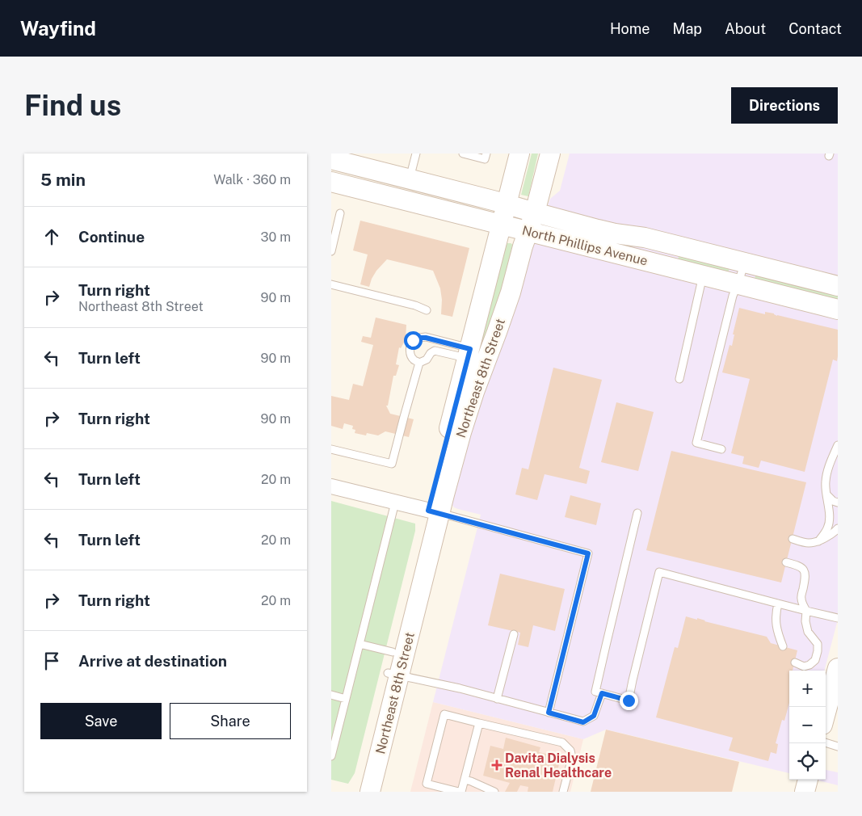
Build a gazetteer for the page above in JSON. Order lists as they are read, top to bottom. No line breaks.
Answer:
{"streets":{"main road":["North Phillips Avenue","Northeast 8th Street"]},"crossings":[["North Phillips Avenue","Northeast 8th Street"]],"places":{"health":["Davita Dialysis Renal Healthcare"]},"page":{"header":"Wayfind","nav":["Home","Map","About","Contact"],"buttons":["Directions",["Save","Share"]],"title":"Find us","heading":["5 min","Walk · 360 m"],"list":[["Continue","30 m"],["Turn right","Northeast 8th Street","90 m"],["Turn left","90 m"],["Turn right","90 m"],["Turn left","20 m"],["Turn left","20 m"],["Turn right","20 m"],"Arrive at destination"],"map_buttons":["+","−"]}}
